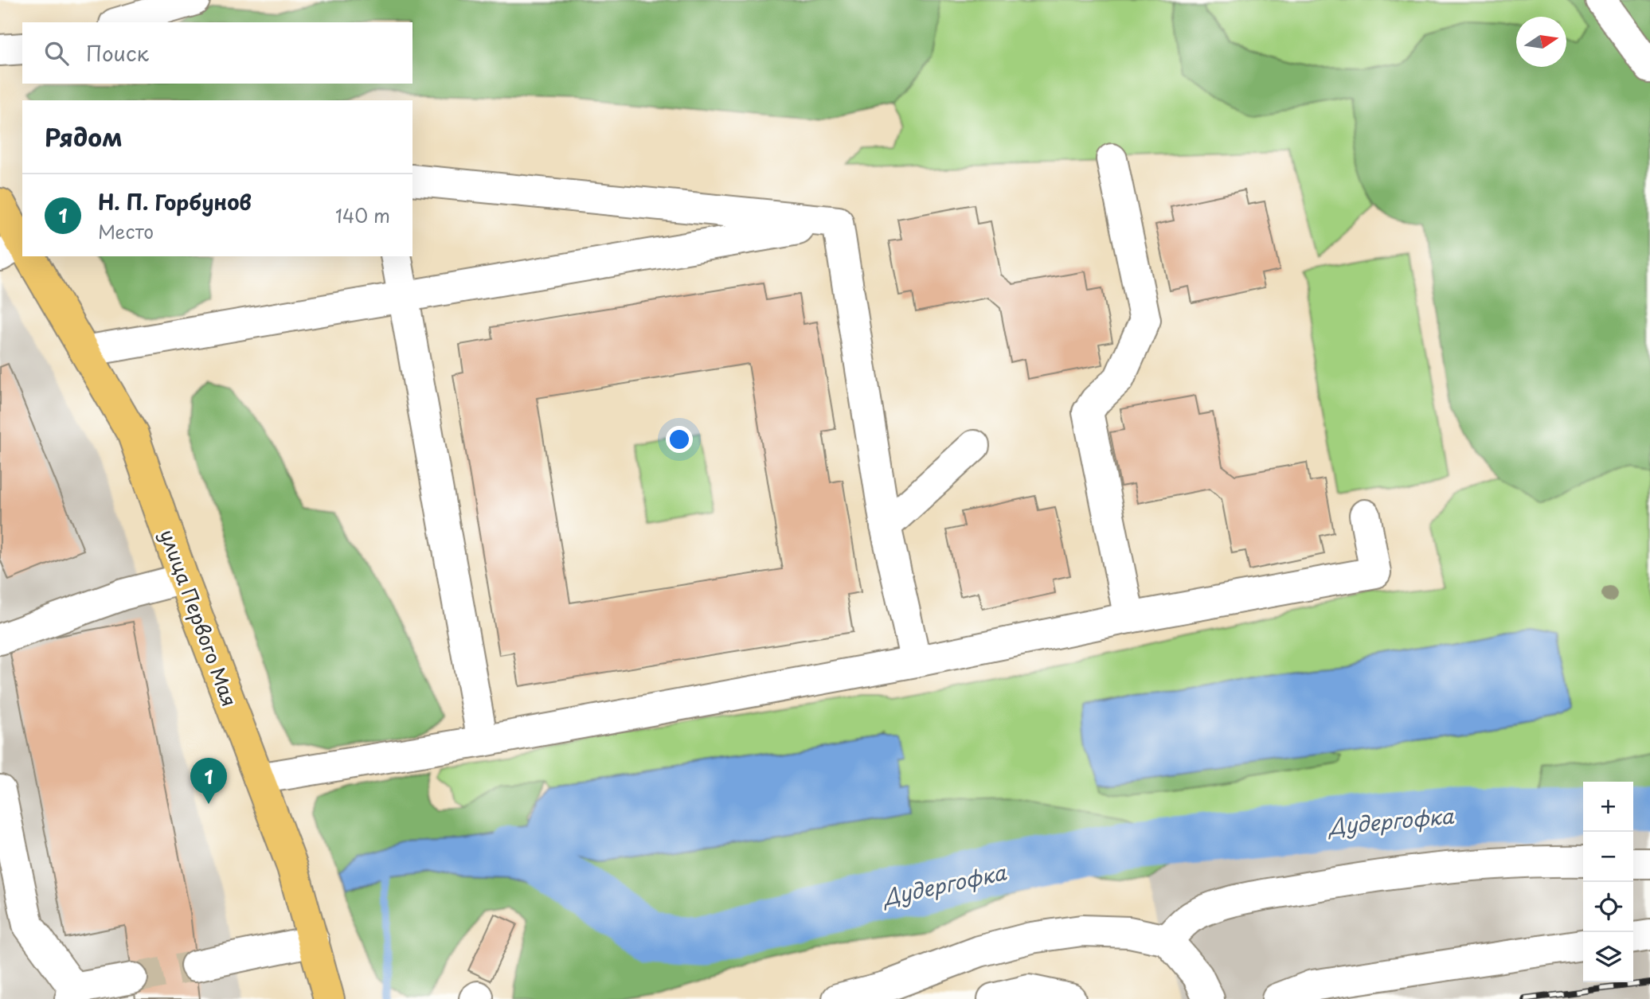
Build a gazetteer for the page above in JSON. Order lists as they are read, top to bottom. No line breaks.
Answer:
{"streets":{"main road":["улица Первого Мая"]},"water":["Дудергофка"],"north":"right","page":{"search":"Поиск","heading":"Рядом","list":[{"mark":"1","name":"Н. П. Горбунов","note":"Место","value":"140 m"}],"pins":"1","map_buttons":["+","−"]}}
